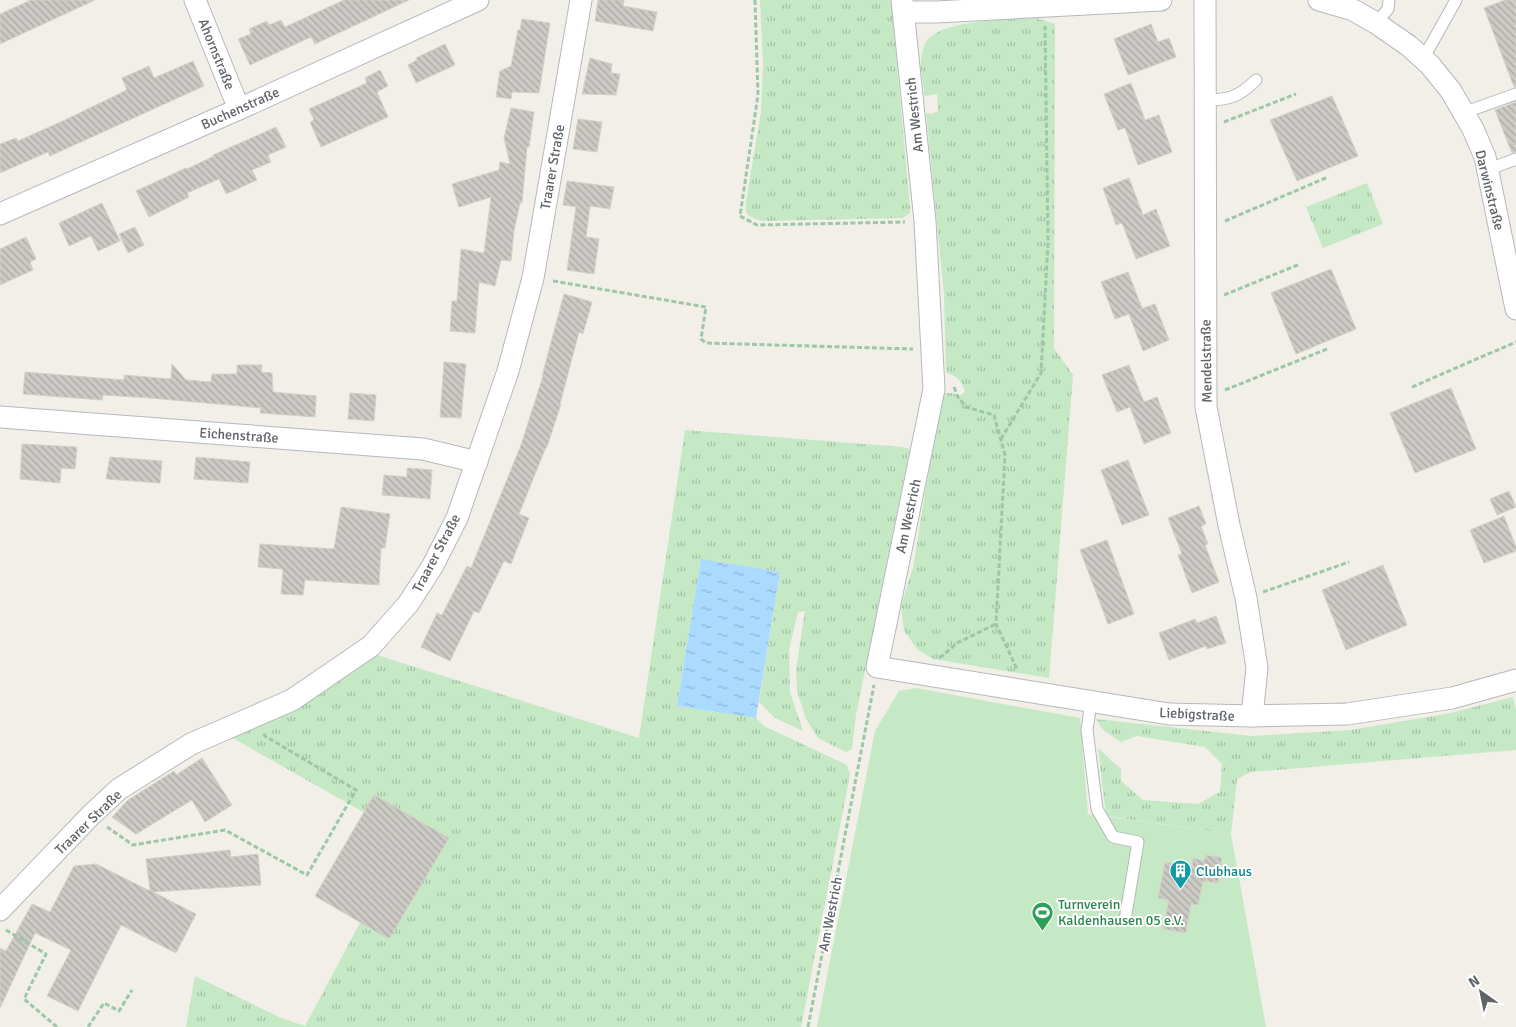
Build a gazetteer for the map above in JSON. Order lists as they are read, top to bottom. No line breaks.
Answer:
{"streets":{"street":["Ahornstraße","Buchenstraße","Am Westrich","Traarer Straße","Darwinstraße","Mendelstraße","Eichenstraße","Liebigstraße"]},"crossings":[["Ahornstraße","Buchenstraße"],["Am Westrich","Liebigstraße"],["Traarer Straße","Eichenstraße"],["Mendelstraße","Liebigstraße"]],"places":{"building":["Clubhaus"],"sports":["Turnverein Kaldenhausen 05 e.V."]},"north":"top left"}
